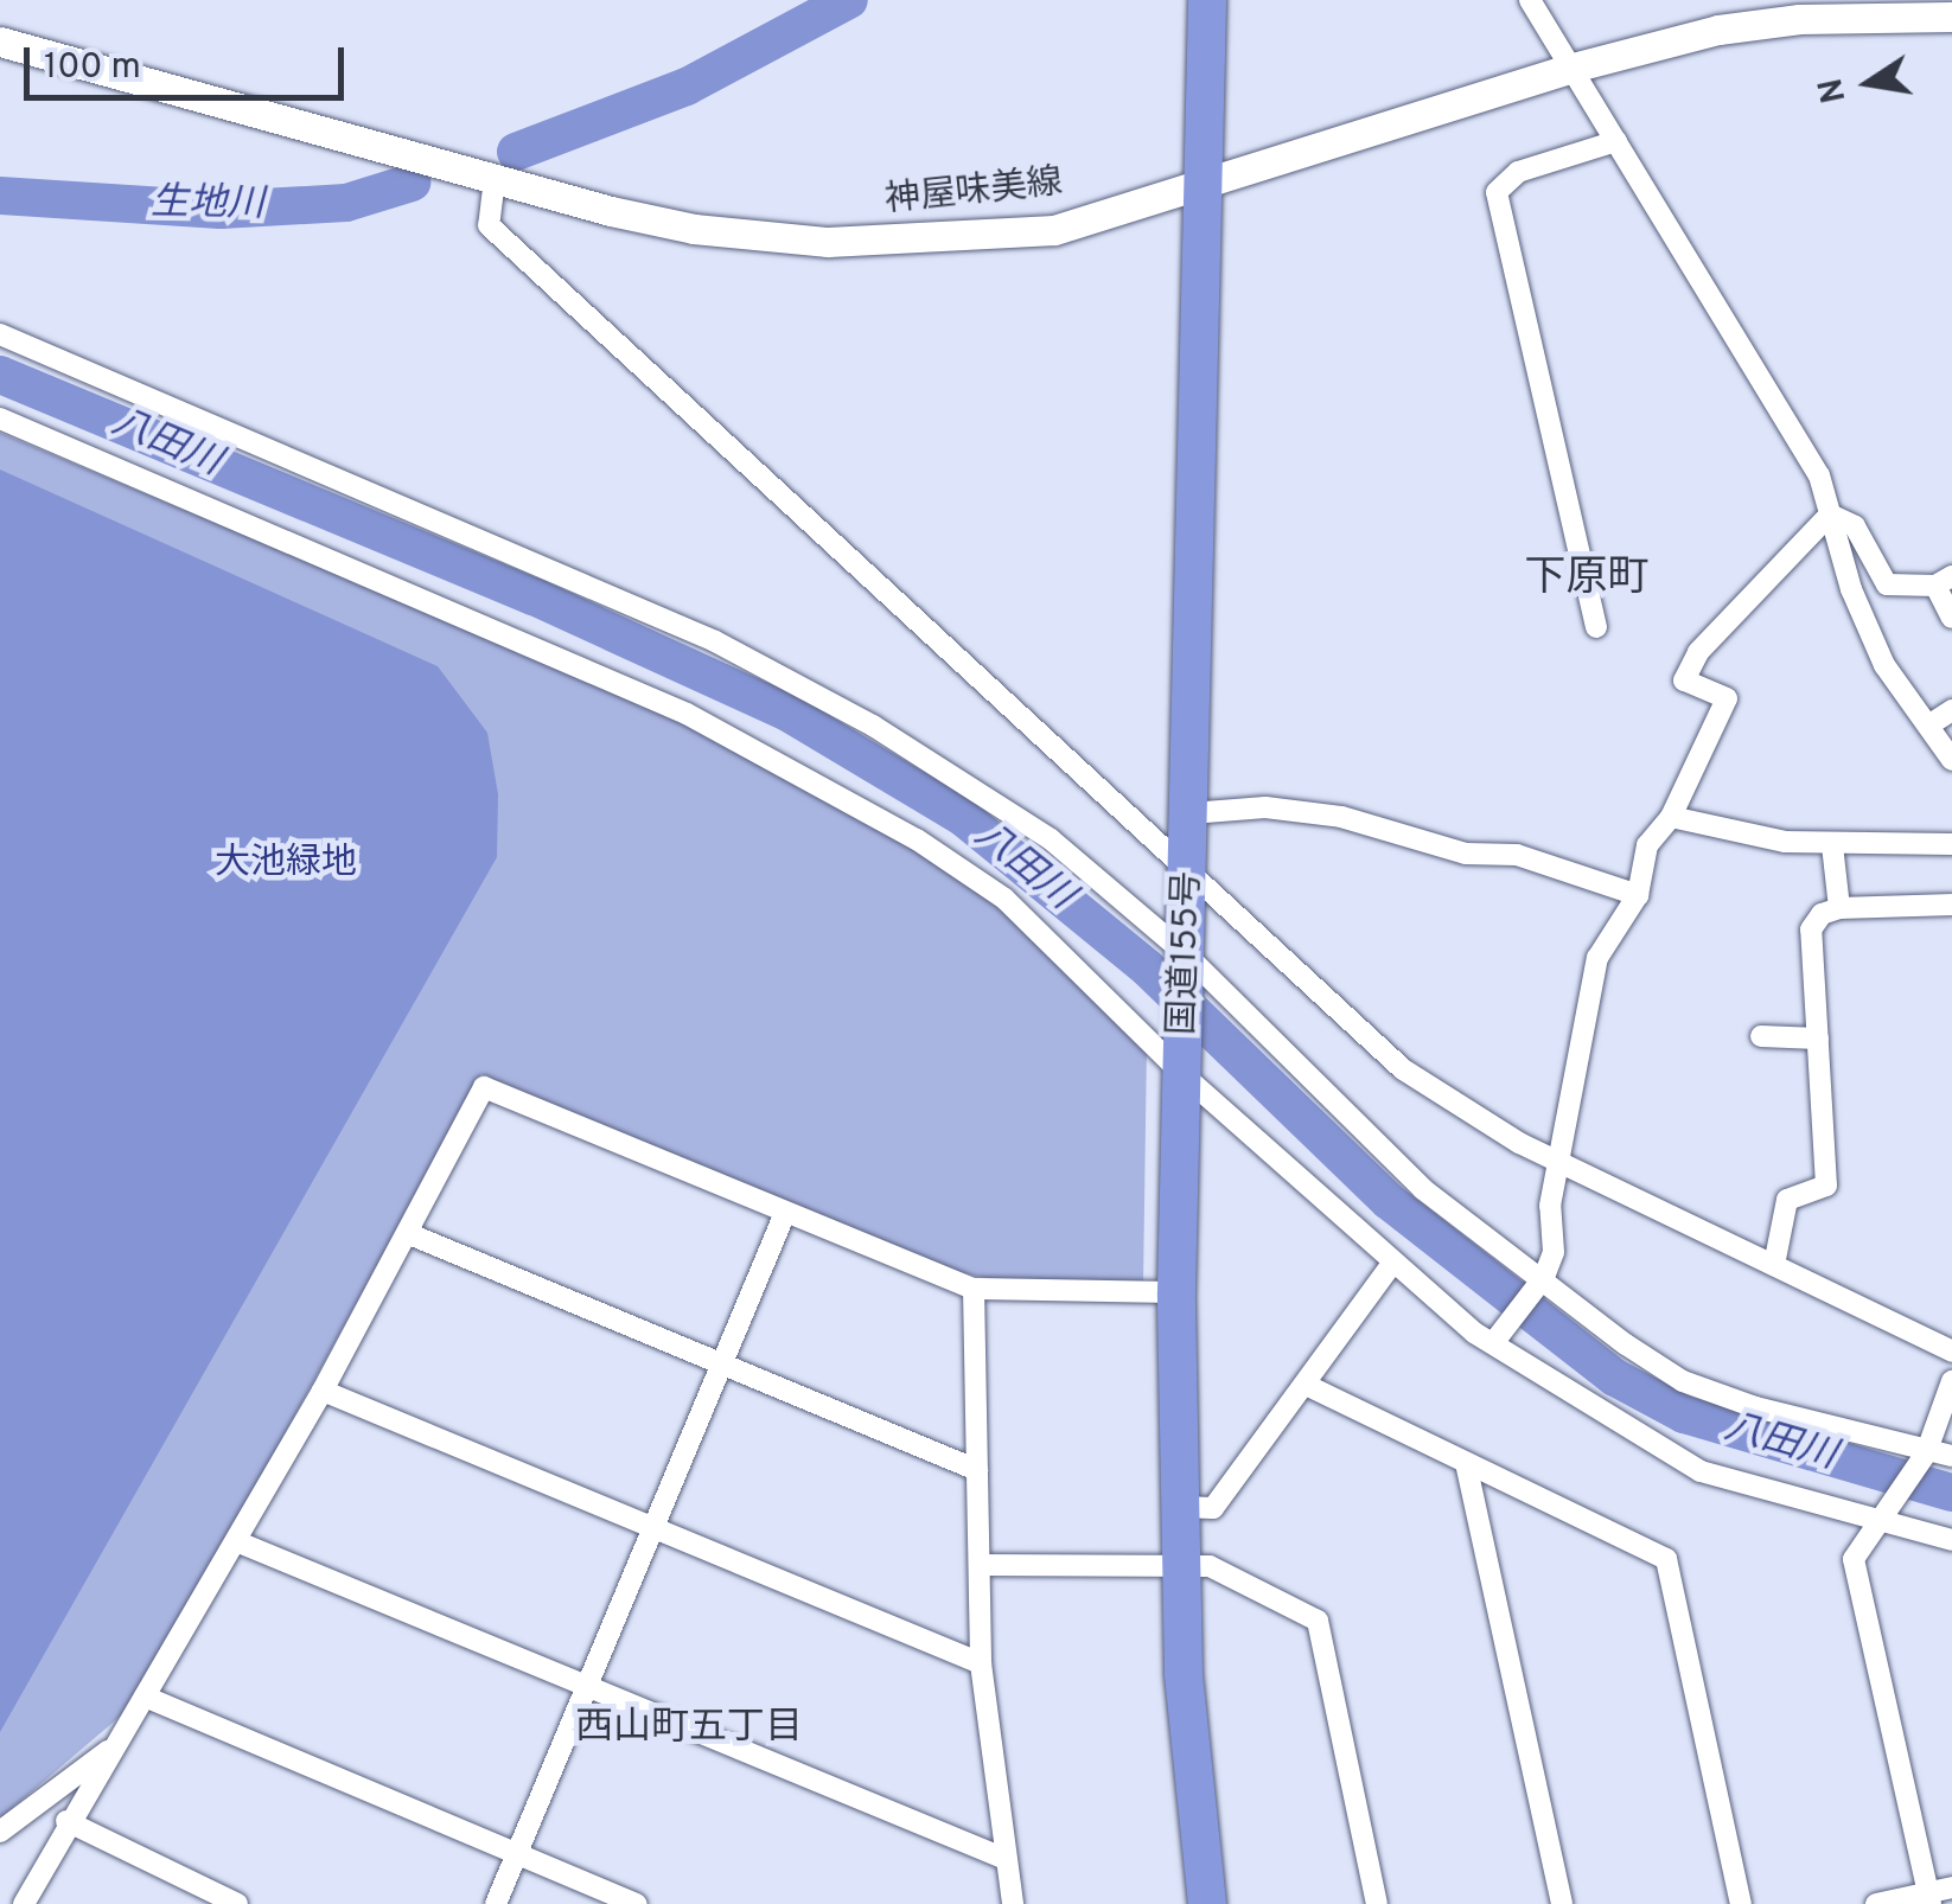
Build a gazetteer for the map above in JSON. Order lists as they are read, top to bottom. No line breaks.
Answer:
{"streets":{"highway":["国道155号"],"main road":["神屋味美線"]},"crossings":[["神屋味美線","国道155号"]],"districts":["下原町","西山町五丁目"],"water":["生地川","八田川"],"parks":["大池緑地"],"scale_bar":"100 m","north":"left"}
